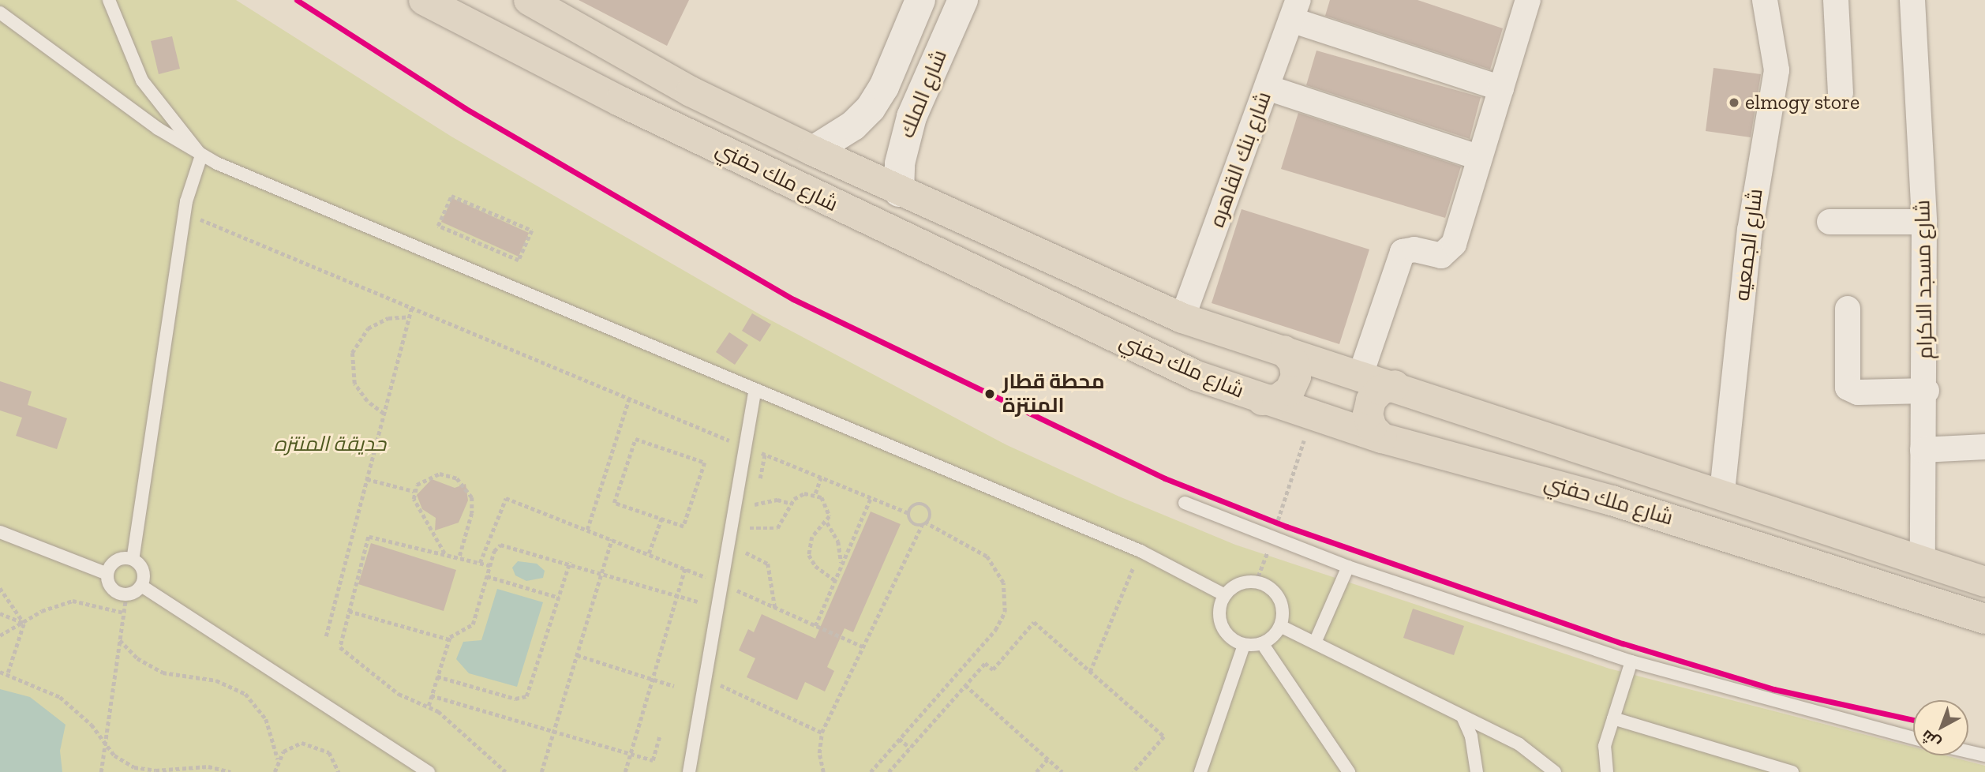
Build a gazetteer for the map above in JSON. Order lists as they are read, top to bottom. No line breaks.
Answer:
{"streets":{"highway":["شارع ملك حفني"],"street":["شارع الملك","شارع بنك القاهره","شارع الجمعيه","شارع مسجد الاكرام"]},"crossings":[["شارع الملك","شارع ملك حفني"],["شارع بنك القاهره","شارع ملك حفني"],["شارع ملك حفني","شارع الجمعيه"],["شارع ملك حفني","شارع مسجد الاكرام"]],"parks":["حديقة المنتزه"],"places":["elmogy store","محطة قطار المنتزة"],"north":"bottom left"}
